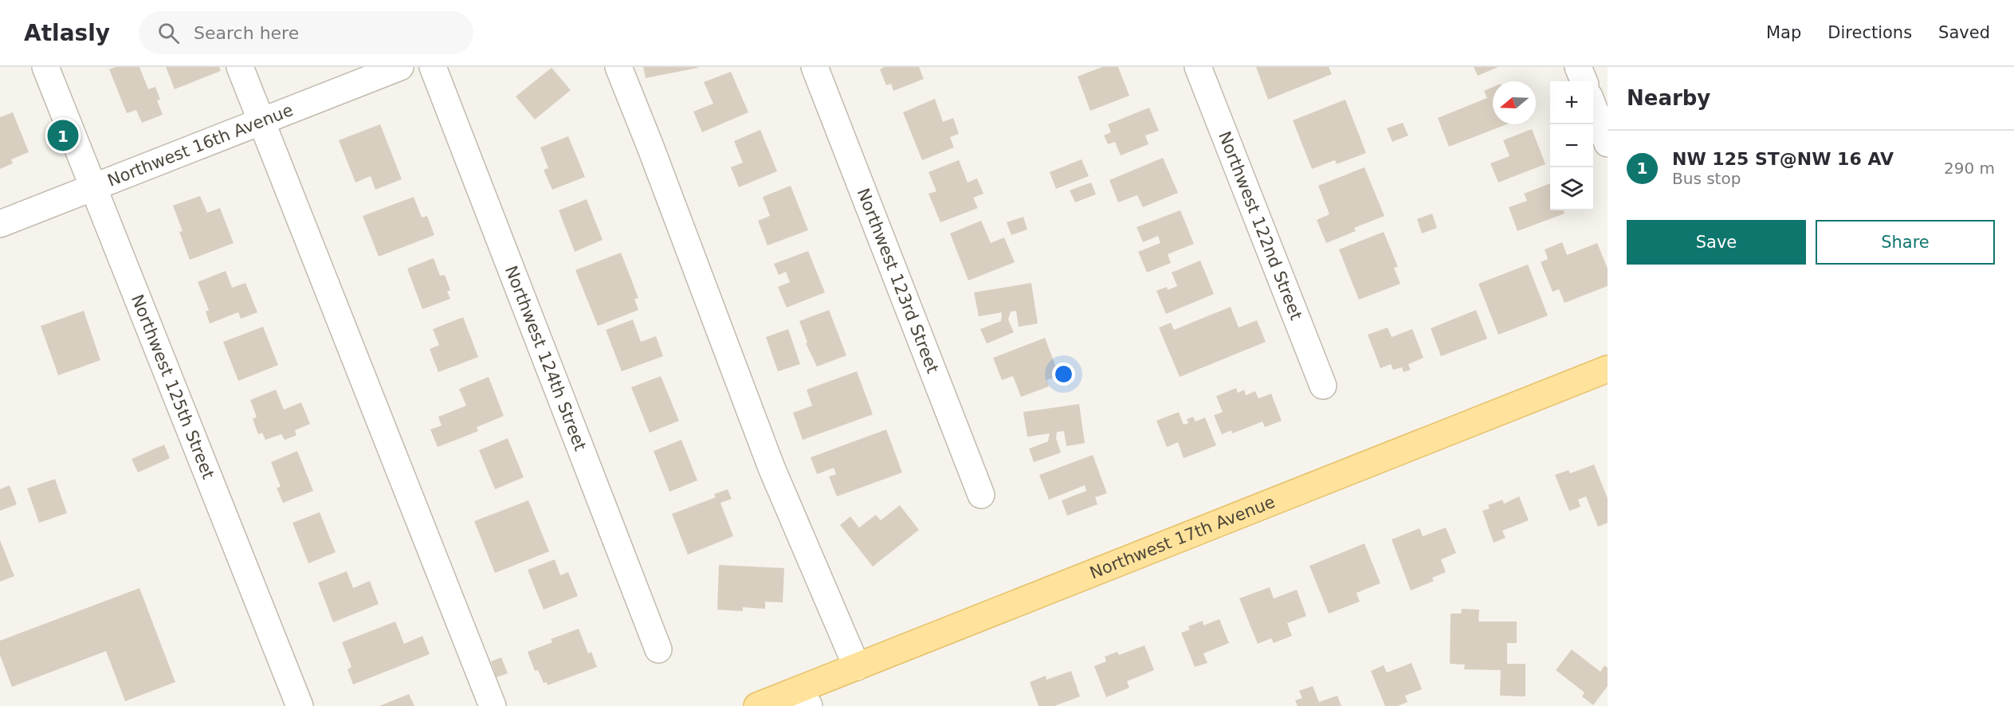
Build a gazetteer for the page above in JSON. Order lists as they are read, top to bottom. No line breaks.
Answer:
{"streets":{"main road":["Northwest 17th Avenue"],"street":["Northwest 16th Avenue","Northwest 122nd Street","Northwest 123rd Street","Northwest 124th Street","Northwest 125th Street"]},"crossings":[["Northwest 16th Avenue","Northwest 125th Street"]],"north":"left","page":{"header":"Atlasly","search":"Search here","nav":["Map","Directions","Saved"],"heading":"Nearby","map_buttons":["+","−"],"pins":"1","list":[{"mark":"1","name":"NW 125 ST@NW 16 AV","note":"Bus stop","value":"290 m"}],"buttons":["Save","Share"]}}
